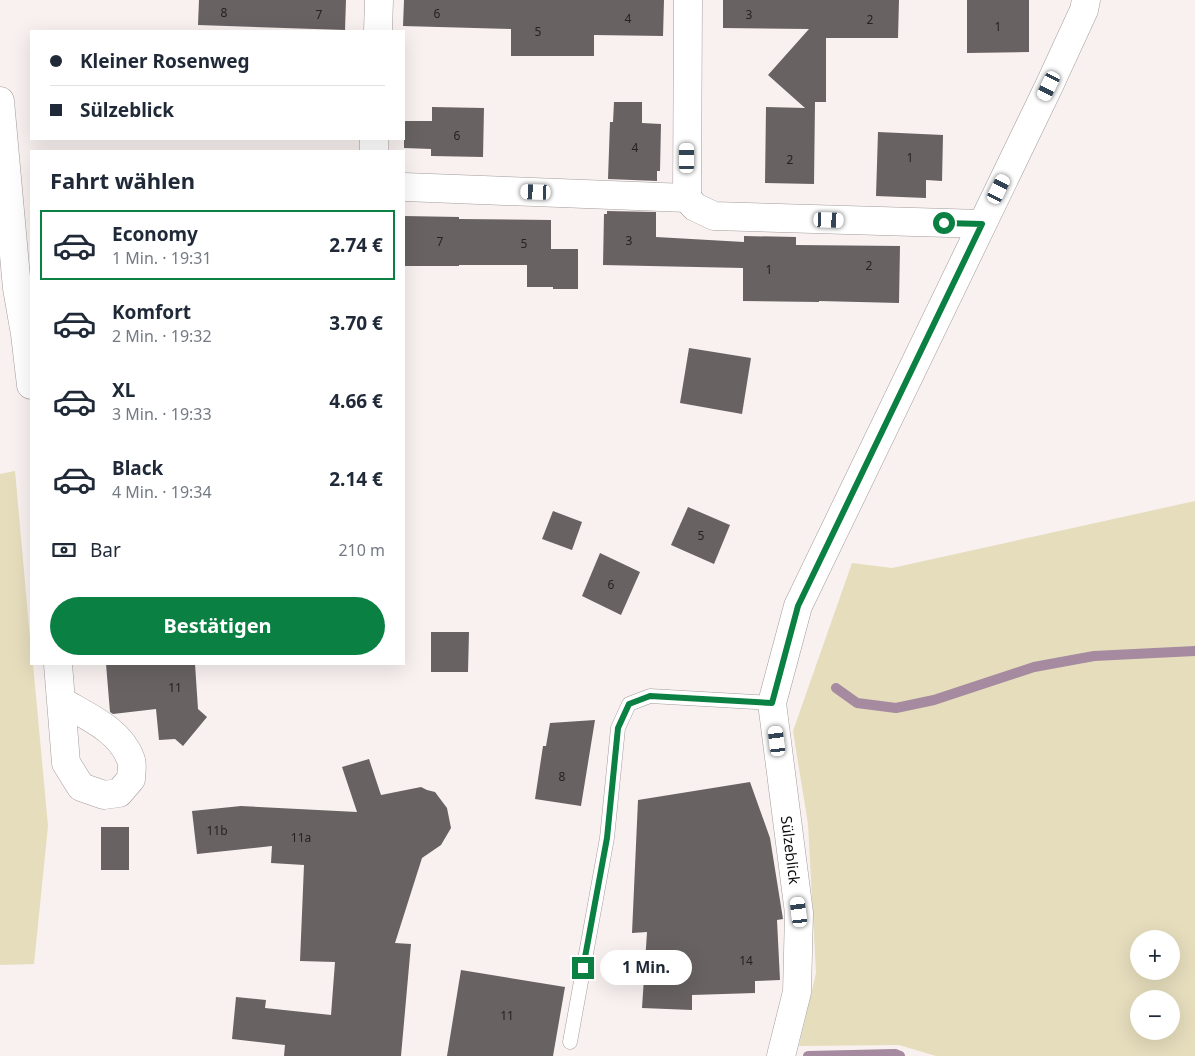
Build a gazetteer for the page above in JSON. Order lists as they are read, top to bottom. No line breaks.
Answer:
{"streets":{"street":["Sülzeblick"]},"house_numbers":["8","6","7","3","4","2","1","5","6","4","1","2","3","7","5","2","1","5","6","11","8","11b","11a","14","11"],"page":{"banner":["Kleiner Rosenweg","Sülzeblick"],"heading":"Fahrt wählen","list":[{"name":"Economy","note":"1 Min. · 19:31","value":"2.74 €"},{"name":"Komfort","note":"2 Min. · 19:32","value":"3.70 €"},{"name":"XL","note":"3 Min. · 19:33","value":"4.66 €"},{"name":"Black","note":"4 Min. · 19:34","value":"2.14 €"}],"pay":["Bar","210 m"],"buttons":"Bestätigen","map_buttons":["+","−"],"bubble":"1 Min."}}
